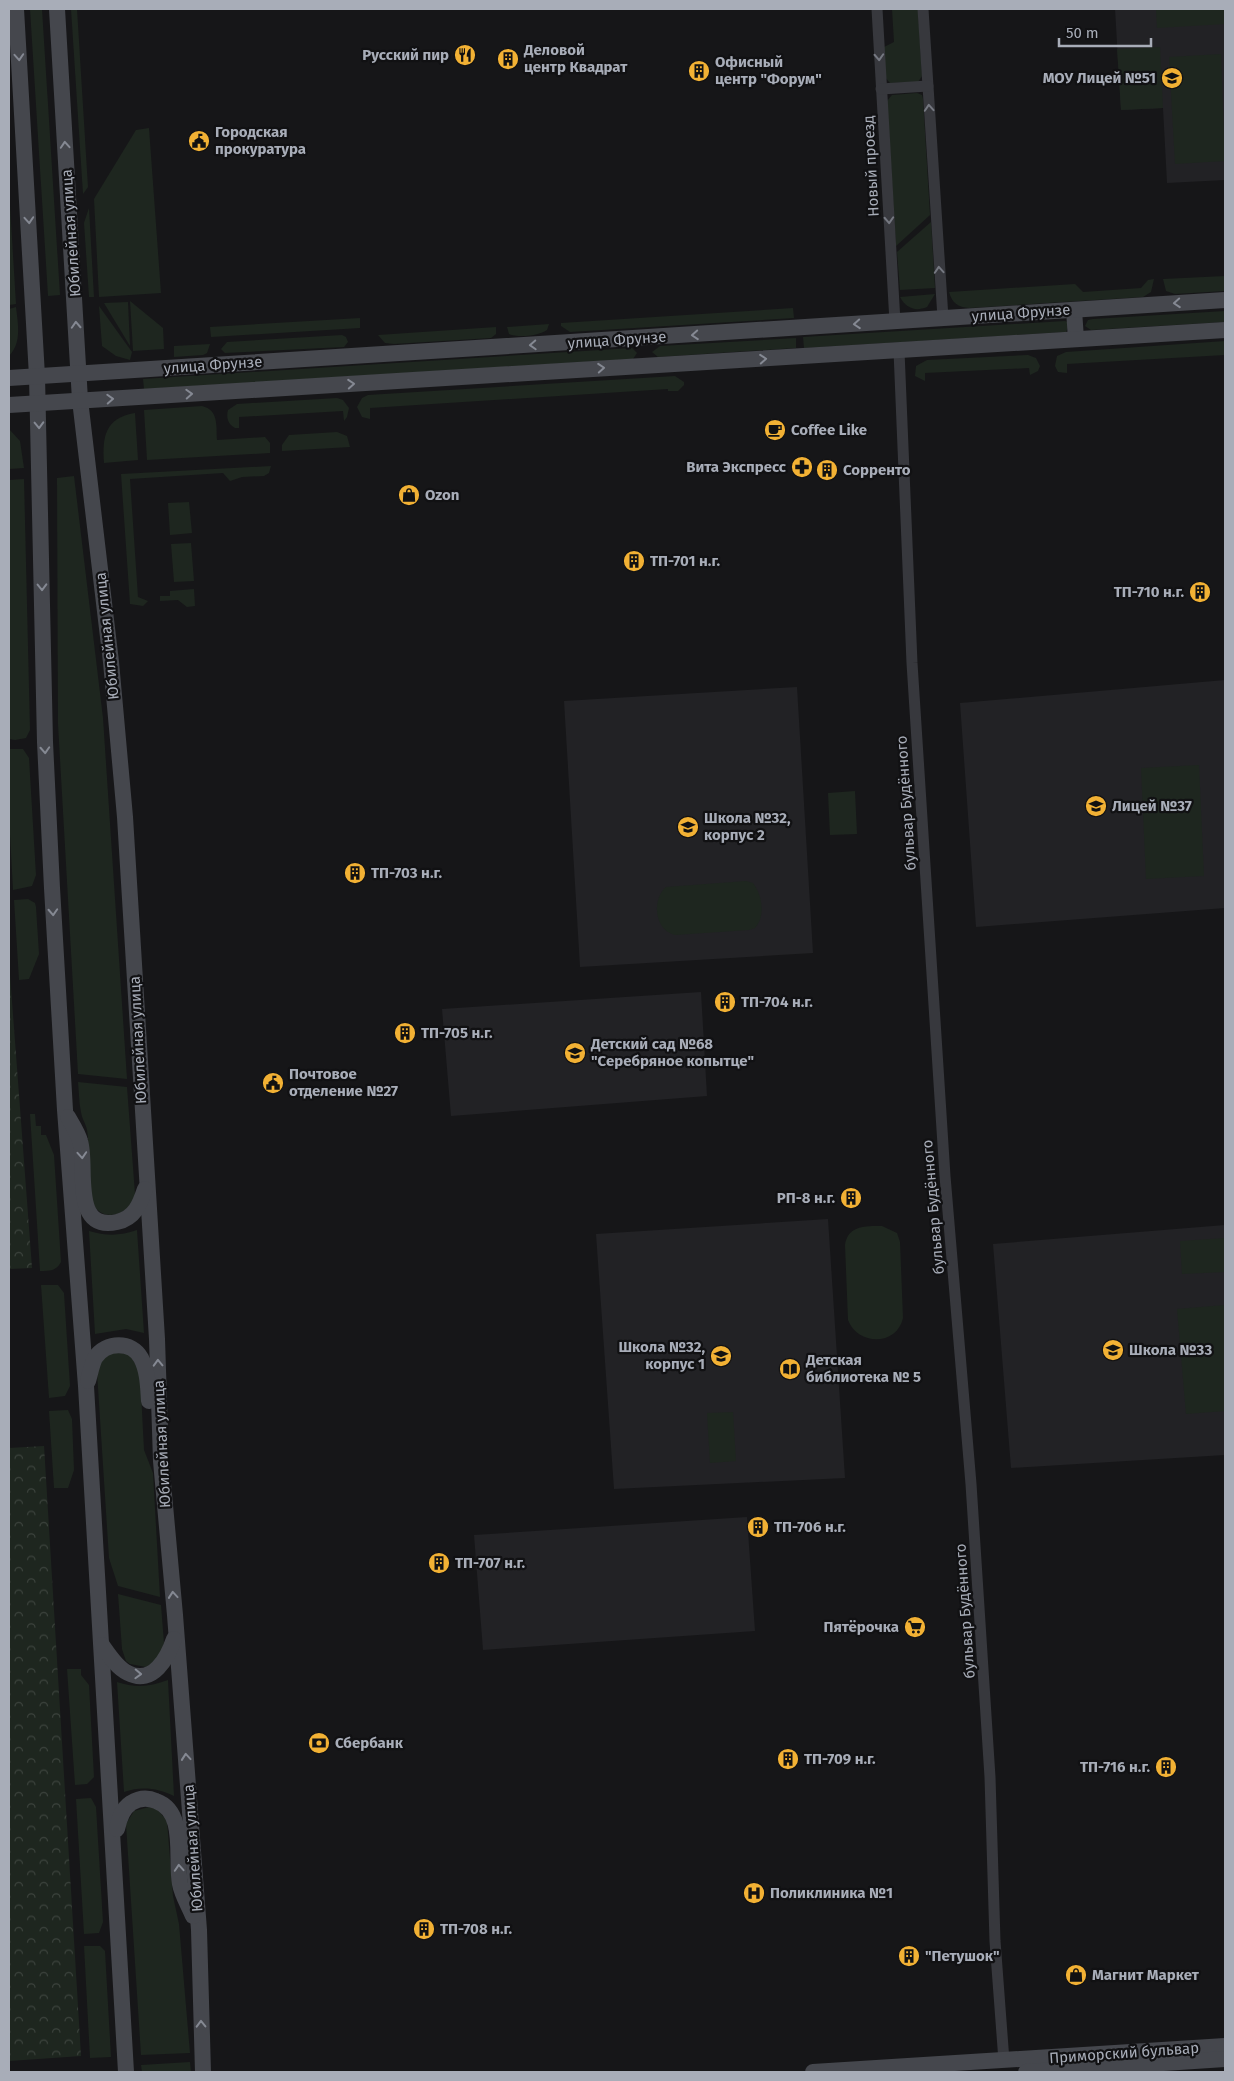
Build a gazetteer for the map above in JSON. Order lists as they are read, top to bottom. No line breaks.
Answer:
{"streets":{"main road":["Юбилейная улица","улица Фрунзе","Приморский бульвар"],"street":["Новый проезд","бульвар Будённого"]},"crossings":[["Новый проезд","улица Фрунзе"],["Юбилейная улица","улица Фрунзе"],["улица Фрунзе","бульвар Будённого"],["бульвар Будённого","Приморский бульвар"]],"places":{"restaurant":["Русский пир"],"building":["Деловой центр Квадрат","Офисный центр \"Форум\"","Сорренто","ТП-701 н.г.","ТП-710 н.г.","ТП-703 н.г.","ТП-704 н.г.","ТП-705 н.г.","РП-8 н.г.","ТП-706 н.г.","ТП-707 н.г.","ТП-709 н.г.","ТП-716 н.г.","ТП-708 н.г.","\"Петушок\""],"school or university":["МОУ Лицей №51","Лицей №37","Школа №32, корпус 2","Детский сад №68 \"Серебряное копытце\"","Школа №33","Школа №32, корпус 1"],"public building":["Городская прокуратура","Почтовое отделение №27"],"cafe":["Coffee Like"],"pharmacy":["Вита Экспресс"],"shop":["Ozon","Магнит Маркет"],"library":["Детская библиотека № 5"],"supermarket":["Пятёрочка"],"bank":["Сбербанк"],"hospital":["Поликлиника №1"]},"scale_bar":"50 m"}
